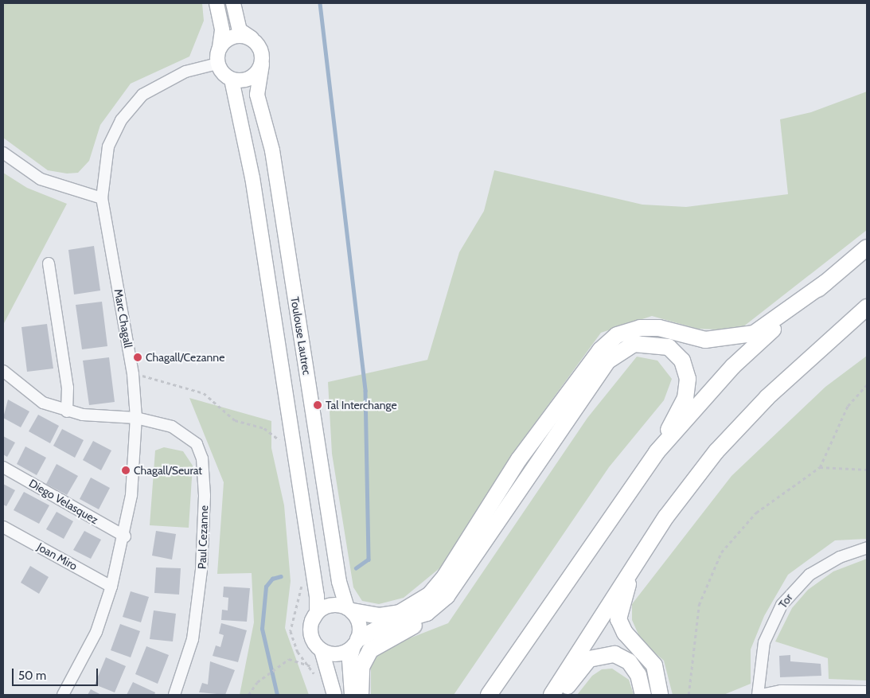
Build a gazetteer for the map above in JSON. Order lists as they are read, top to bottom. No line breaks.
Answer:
{"streets":{"main road":["Toulouse Lautrec"],"street":["Marc Chagall","Diego Velasquez","Paul Cezanne","Joan Miro","Tor"]},"crossings":[["Marc Chagall","Toulouse Lautrec"],["Marc Chagall","Diego Velasquez"],["Marc Chagall","Paul Cezanne"],["Marc Chagall","Joan Miro"]],"places":["Chagall/Cezanne","Tal Interchange","Chagall/Seurat"],"scale_bar":"50 m"}
